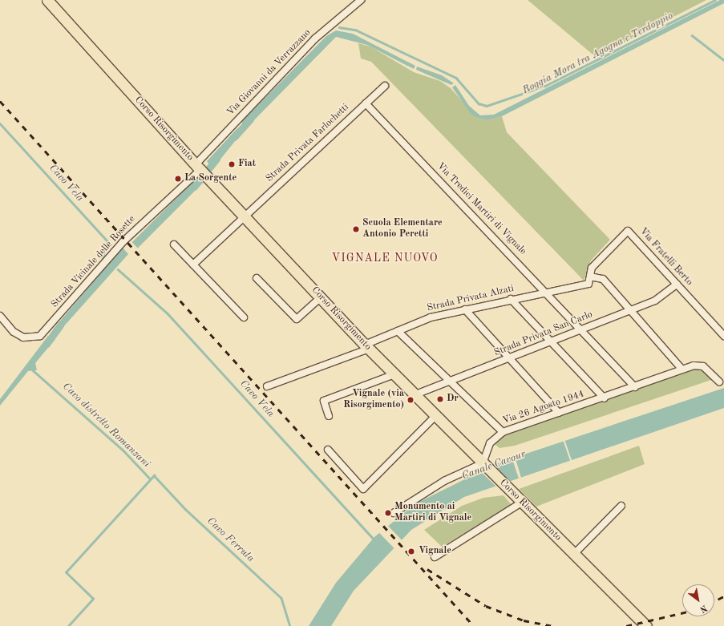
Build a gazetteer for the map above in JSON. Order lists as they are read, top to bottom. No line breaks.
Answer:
{"streets":{"main road":["Corso Risorgimento"],"street":["Via Giovanni da Verrazzano","Strada Privata Farlochetti","Via Tredici Martiri di Vignale","Via Fratelli Berto","Strada Vicinale delle Rosette","Strada Privata Alzati","Strada Privata San Carlo","Via 26 Agosto 1944"]},"crossings":[["Via Giovanni da Verrazzano","Corso Risorgimento"],["Via Giovanni da Verrazzano","Strada Vicinale delle Rosette"],["Corso Risorgimento","Strada Privata Farlochetti"],["Corso Risorgimento","Strada Vicinale delle Rosette"],["Corso Risorgimento","Strada Privata Alzati"],["Corso Risorgimento","Strada Privata San Carlo"],["Corso Risorgimento","Via 26 Agosto 1944"],["Strada Privata Farlochetti","Via Tredici Martiri di Vignale"],["Via Tredici Martiri di Vignale","Via Fratelli Berto"],["Via Tredici Martiri di Vignale","Strada Privata Alzati"],["Via Tredici Martiri di Vignale","Strada Privata San Carlo"],["Via Tredici Martiri di Vignale","Via 26 Agosto 1944"],["Via Fratelli Berto","Strada Privata Alzati"],["Via Fratelli Berto","Strada Privata San Carlo"]],"districts":["VIGNALE NUOVO"],"water":["Roggia Mora tra Agogna e Terdoppio","Cavo Vela","Cavo distretto Romanzani","Canale Cavour","Cavo Ferruta"],"places":["Fiat","La Sorgente","Scuola Elementare Antonio Peretti","Dr","Vignale (via Risorgimento)","Monumento ai Martiri di Vignale","Vignale"],"north":"bottom right"}
